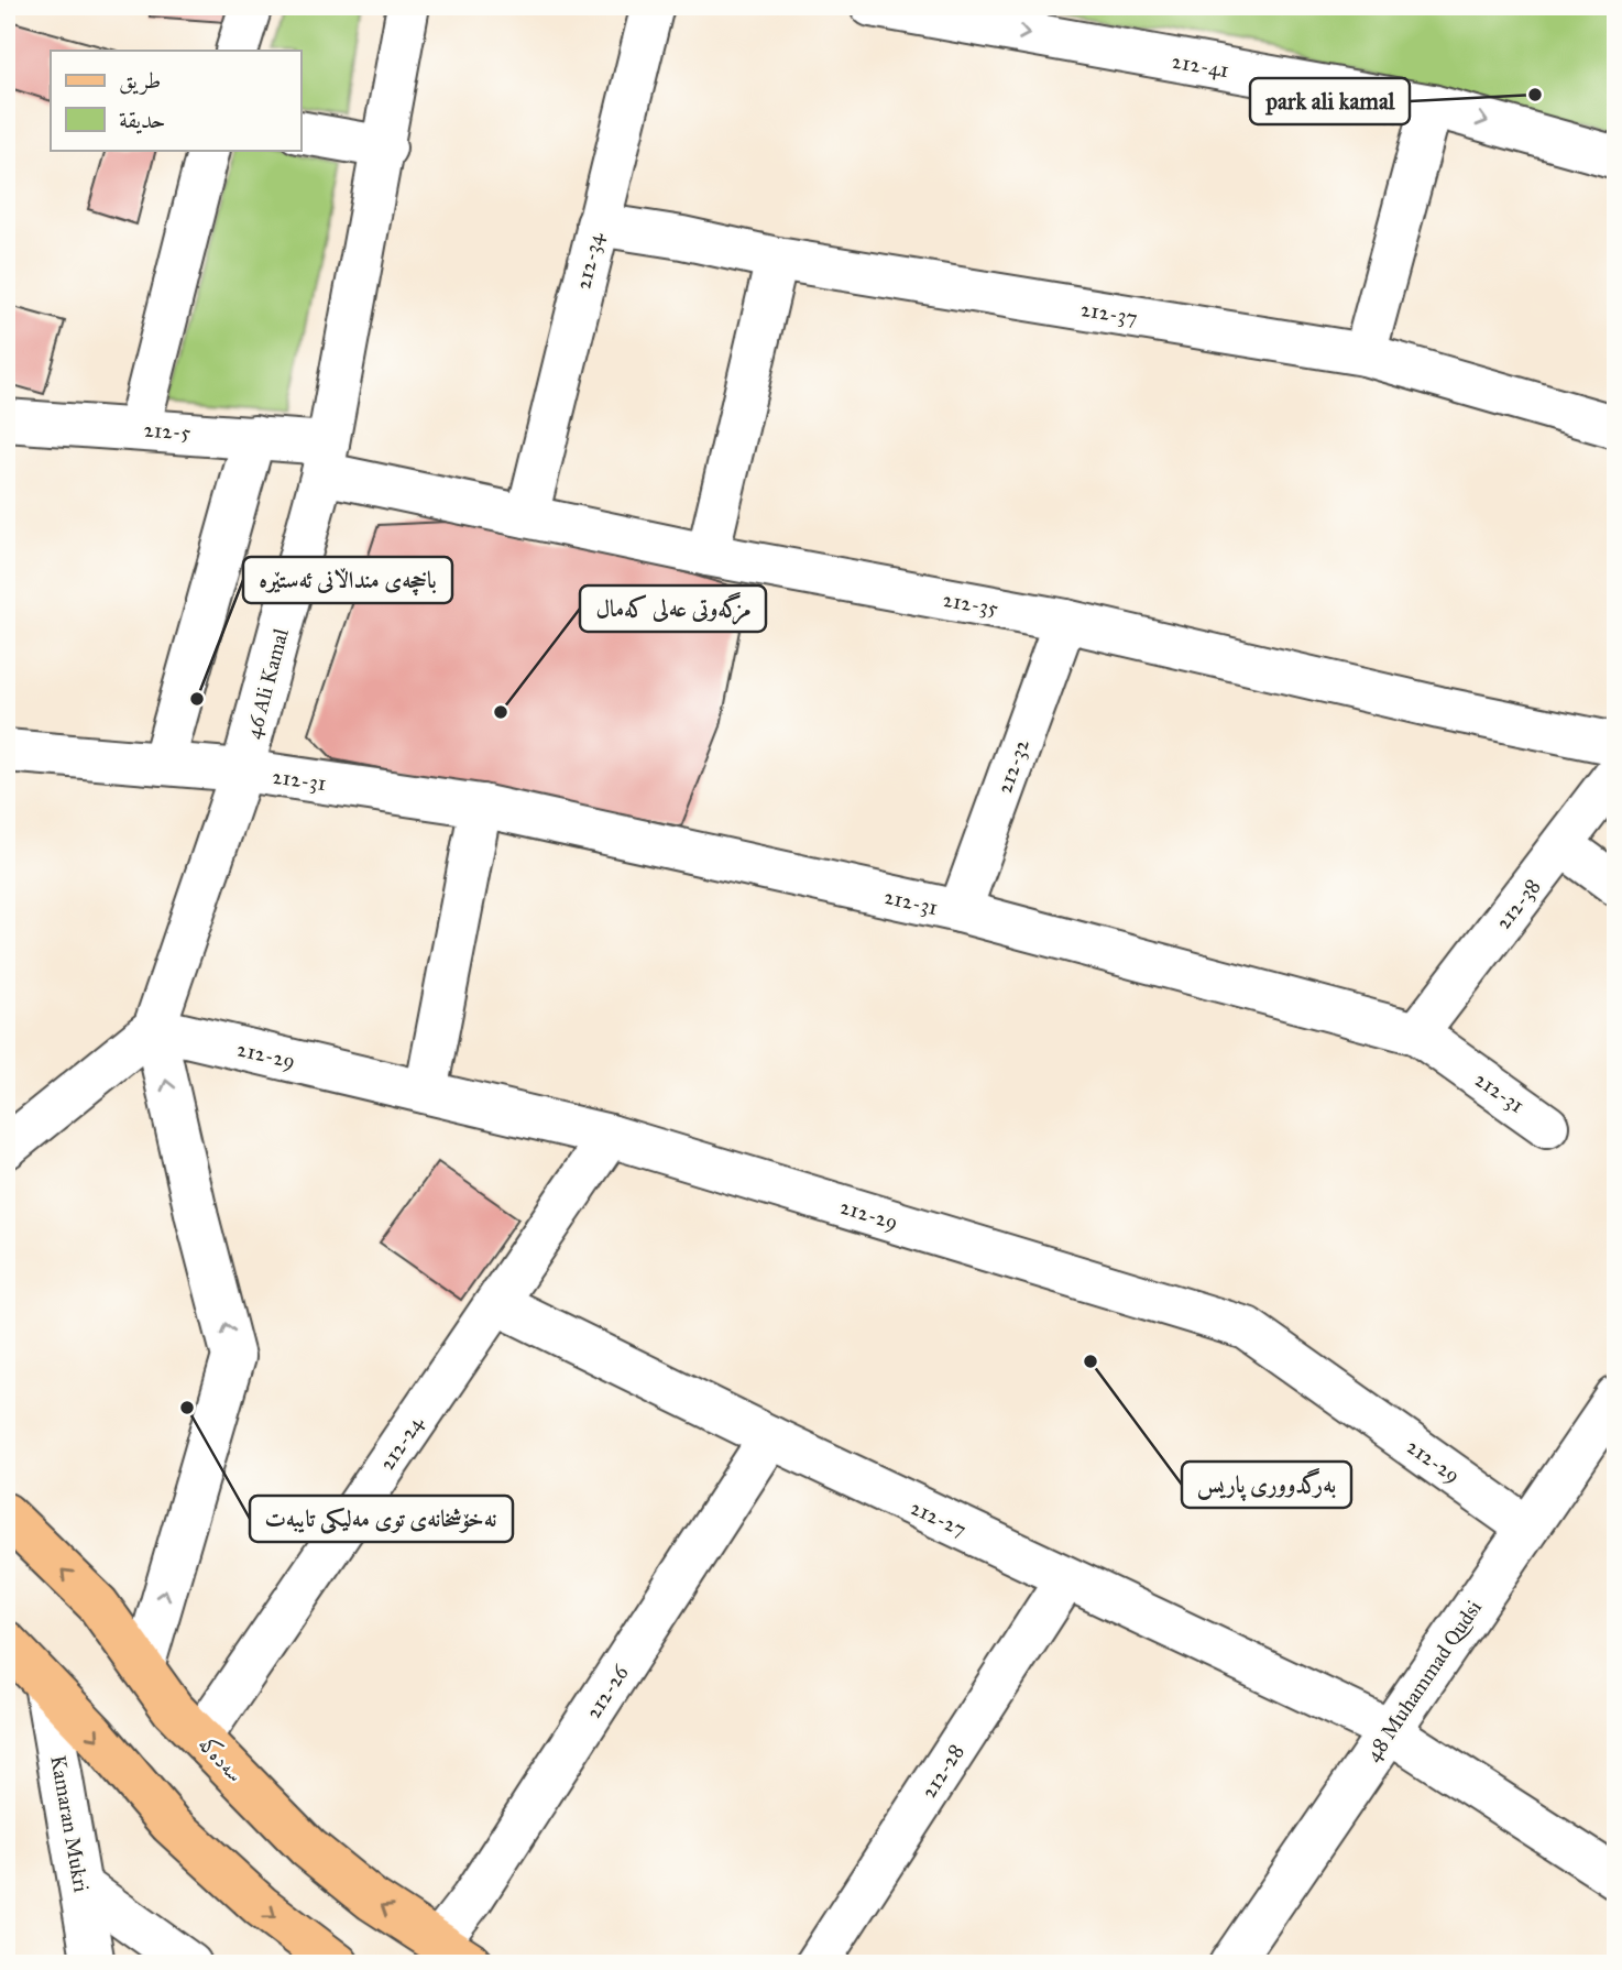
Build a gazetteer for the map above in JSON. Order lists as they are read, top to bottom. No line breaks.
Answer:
{"streets":{"main road":["سەدەکە"],"street":["212-41","212-34","212-37","212-5","212-35","46 Ali Kamal","212-32","212-31","212-38","212-29","212-24","212-27","48 Muhammad Qudsi","212-26","212-28","Kamaran Mukri"]},"crossings":[["212-34","212-37"],["212-34","212-35"],["212-5","212-35"],["212-5","46 Ali Kamal"],["212-35","46 Ali Kamal"],["212-35","212-32"],["46 Ali Kamal","212-31"],["46 Ali Kamal","212-29"],["212-32","212-31"],["212-31","212-38"],["212-29","212-24"],["212-29","48 Muhammad Qudsi"],["212-24","212-27"],["212-24","سەدەکە"],["212-27","48 Muhammad Qudsi"],["212-27","212-26"],["212-27","212-28"],["212-26","سەدەکە"]],"one_way":["212-41"],"places":["park ali kamal","باخچەی منداڵانی ئەستێرە","مزگەوتی عەلی کەمال","بەرگدووری پاریس","نەخۆشخانەی توی مەلیكی تایبەت"],"legend":["طريق","حديقة"]}
